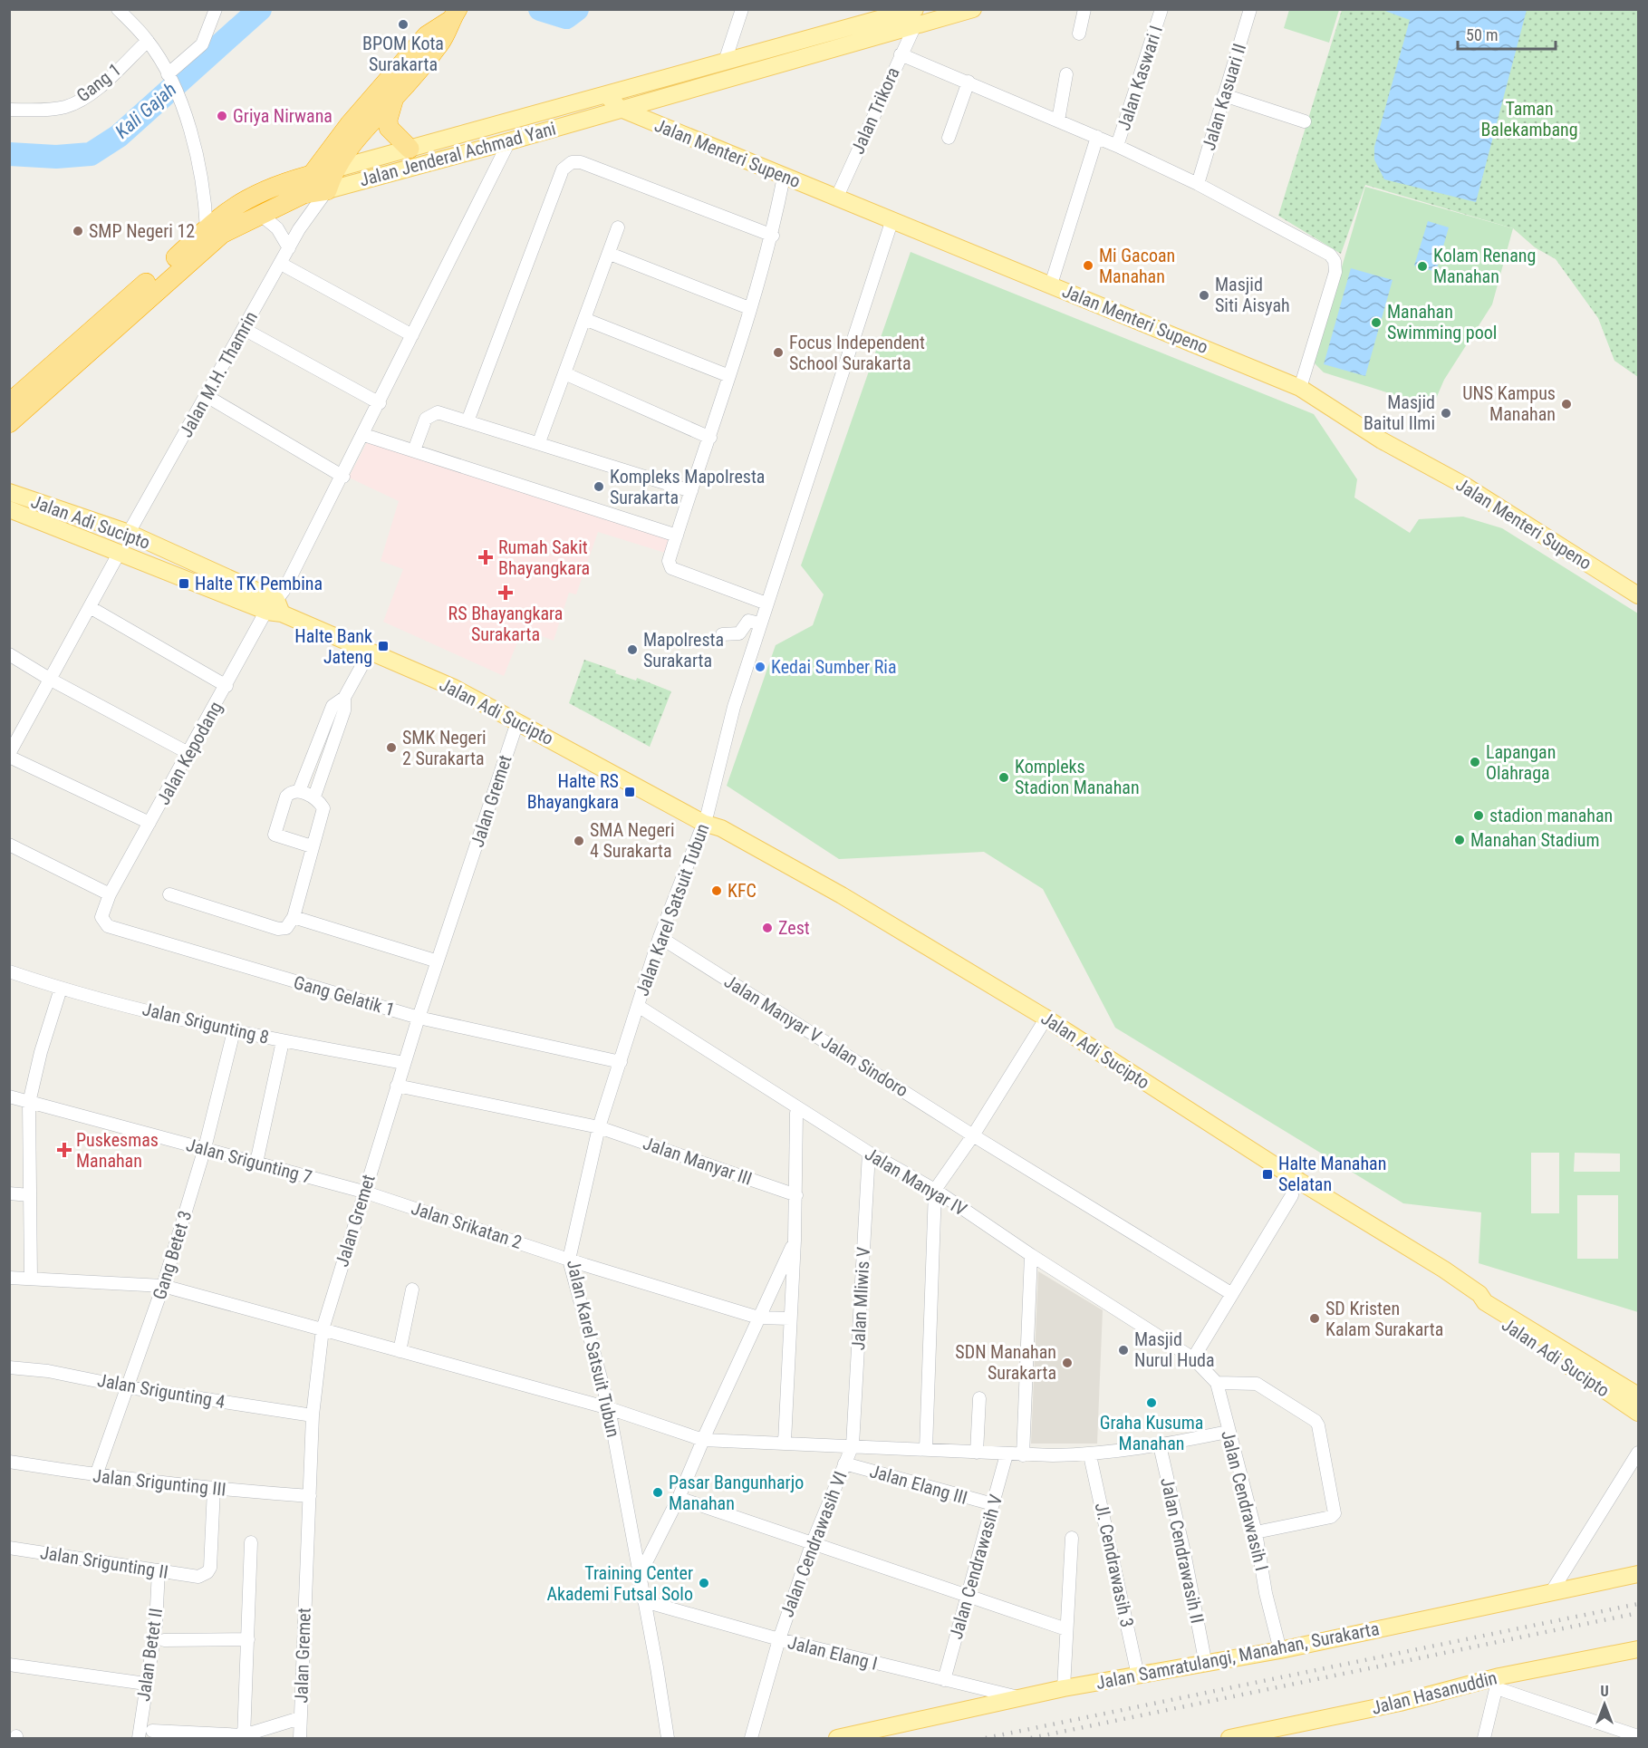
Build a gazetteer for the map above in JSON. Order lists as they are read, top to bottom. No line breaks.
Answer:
{"streets":{"highway":["Jalan Jenderal Achmad Yani"],"main road":["Jalan Menteri Supeno","Jalan Adi Sucipto","Jalan Samratulangi, Manahan, Surakarta","Jalan Hasanuddin"],"street":["Jalan Kaswari I","Gang 1","Jalan Kasuari II","Jalan Trikora","Jalan M.H. Thamrin","Jalan Kepodang","Jalan Gremet","Jalan Karel Satsuit Tubun","Gang Gelatik 1","Jalan Srigunting 8","Jalan Manyar V Jalan Sindoro","Jalan Srigunting 7","Jalan Manyar III","Jalan Manyar IV","Jalan Srikatan 2","Gang Betet 3","Jalan Mliwis V","Jalan Srigunting 4","Jalan Srigunting III","Jalan Elang III","Jalan Cendrawasih I","Jalan Cendrawasih VI","Jalan Cendrawasih II","Jalan Srigunting II","Jl. Cendrawasih 3","Jalan Cendrawasih V","Jalan Elang I","Jalan Betet II"]},"crossings":[["Jalan Trikora","Jalan Menteri Supeno"],["Jalan Trikora","Jalan Jenderal Achmad Yani"],["Jalan Menteri Supeno","Jalan Jenderal Achmad Yani"],["Jalan Menteri Supeno","Jalan Karel Satsuit Tubun"],["Jalan Jenderal Achmad Yani","Jalan M.H. Thamrin"],["Jalan Jenderal Achmad Yani","Jalan Kepodang"],["Jalan M.H. Thamrin","Jalan Adi Sucipto"],["Jalan Adi Sucipto","Jalan Kepodang"],["Jalan Adi Sucipto","Jalan Gremet"],["Jalan Adi Sucipto","Jalan Karel Satsuit Tubun"],["Jalan Kepodang","Gang Gelatik 1"],["Jalan Gremet","Gang Gelatik 1"],["Jalan Gremet","Jalan Srigunting 8"],["Jalan Gremet","Jalan Srigunting 7"],["Jalan Gremet","Jalan Manyar III"],["Jalan Gremet","Jalan Srikatan 2"],["Jalan Gremet","Jalan Srigunting 4"],["Jalan Gremet","Jalan Srigunting III"],["Jalan Karel Satsuit Tubun","Gang Gelatik 1"],["Jalan Karel Satsuit Tubun","Jalan Manyar V Jalan Sindoro"],["Jalan Karel Satsuit Tubun","Jalan Manyar III"],["Jalan Karel Satsuit Tubun","Jalan Manyar IV"],["Jalan Karel Satsuit Tubun","Jalan Srikatan 2"],["Jalan Karel Satsuit Tubun","Jalan Elang I"],["Jalan Srigunting 8","Gang Betet 3"],["Jalan Srigunting 7","Jalan Srikatan 2"],["Jalan Srigunting 7","Gang Betet 3"],["Jalan Manyar IV","Jalan Mliwis V"],["Gang Betet 3","Jalan Srigunting 4"],["Gang Betet 3","Jalan Srigunting III"],["Jalan Mliwis V","Jalan Cendrawasih VI"],["Jalan Srigunting III","Jalan Srigunting II"],["Jalan Elang III","Jalan Cendrawasih VI"],["Jalan Elang III","Jalan Cendrawasih V"],["Jalan Cendrawasih I","Jalan Samratulangi, Manahan, Surakarta"],["Jalan Cendrawasih VI","Jalan Elang I"],["Jalan Srigunting II","Jalan Betet II"],["Jl. Cendrawasih 3","Jalan Samratulangi, Manahan, Surakarta"],["Jalan Cendrawasih V","Jalan Elang I"],["Jalan Elang I","Jalan Samratulangi, Manahan, Surakarta"]],"water":["Kali Gajah"],"parks":["Taman Balekambang"],"places":{"other":["BPOM Kota Surakarta","Griya Nirwana","SMP Negeri 12","Mi Gacoan Manahan","Kolam Renang Manahan","Masjid Siti Aisyah","Manahan Swimming pool","Focus Independent School Surakarta","UNS Kampus Manahan","Masjid Baitul Ilmi","Kompleks Mapolresta Surakarta","Mapolresta Surakarta","Kedai Sumber Ria","SMK Negeri 2 Surakarta","Lapangan Olahraga","Kompleks Stadion Manahan","stadion manahan","Manahan Stadium","SMA Negeri 4 Surakarta","KFC","Zest","SD Kristen Kalam Surakarta","Masjid Nurul Huda","SDN Manahan Surakarta","Graha Kusuma Manahan","Pasar Bangunharjo Manahan","Training Center Akademi Futsal Solo"],"health":["Rumah Sakit Bhayangkara","RS Bhayangkara Surakarta","Puskesmas Manahan"],"transit":["Halte TK Pembina","Halte Bank Jateng","Halte RS Bhayangkara","Halte Manahan Selatan"]},"scale_bar":"50 m","north":"top"}
